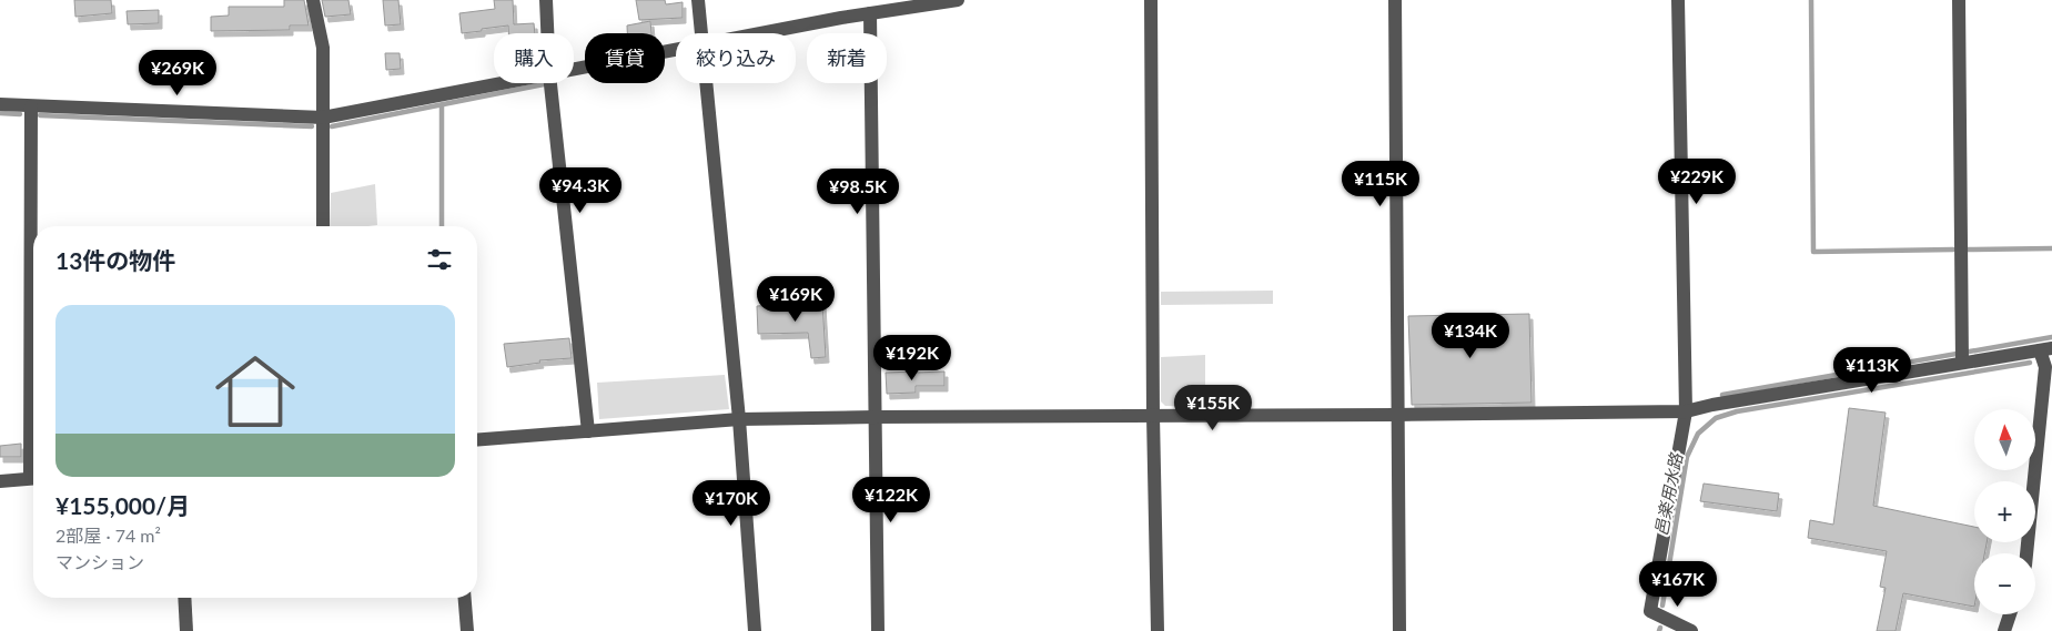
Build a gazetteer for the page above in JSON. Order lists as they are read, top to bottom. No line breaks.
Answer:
{"water":["邑楽用水路"],"north":"top","page":{"chip":["購入","賃貸","絞り込み","新着"],"price":["¥269K","¥229K","¥115K","¥94.3K","¥98.5K","¥169K","¥134K","¥192K","¥113K","¥155K","¥122K","¥170K","¥167K"],"heading":"13件の物件","list":[{"name":"¥155,000/月","note":"2部屋 · 74 m² · マンション"}],"map_buttons":["+","−"]}}
